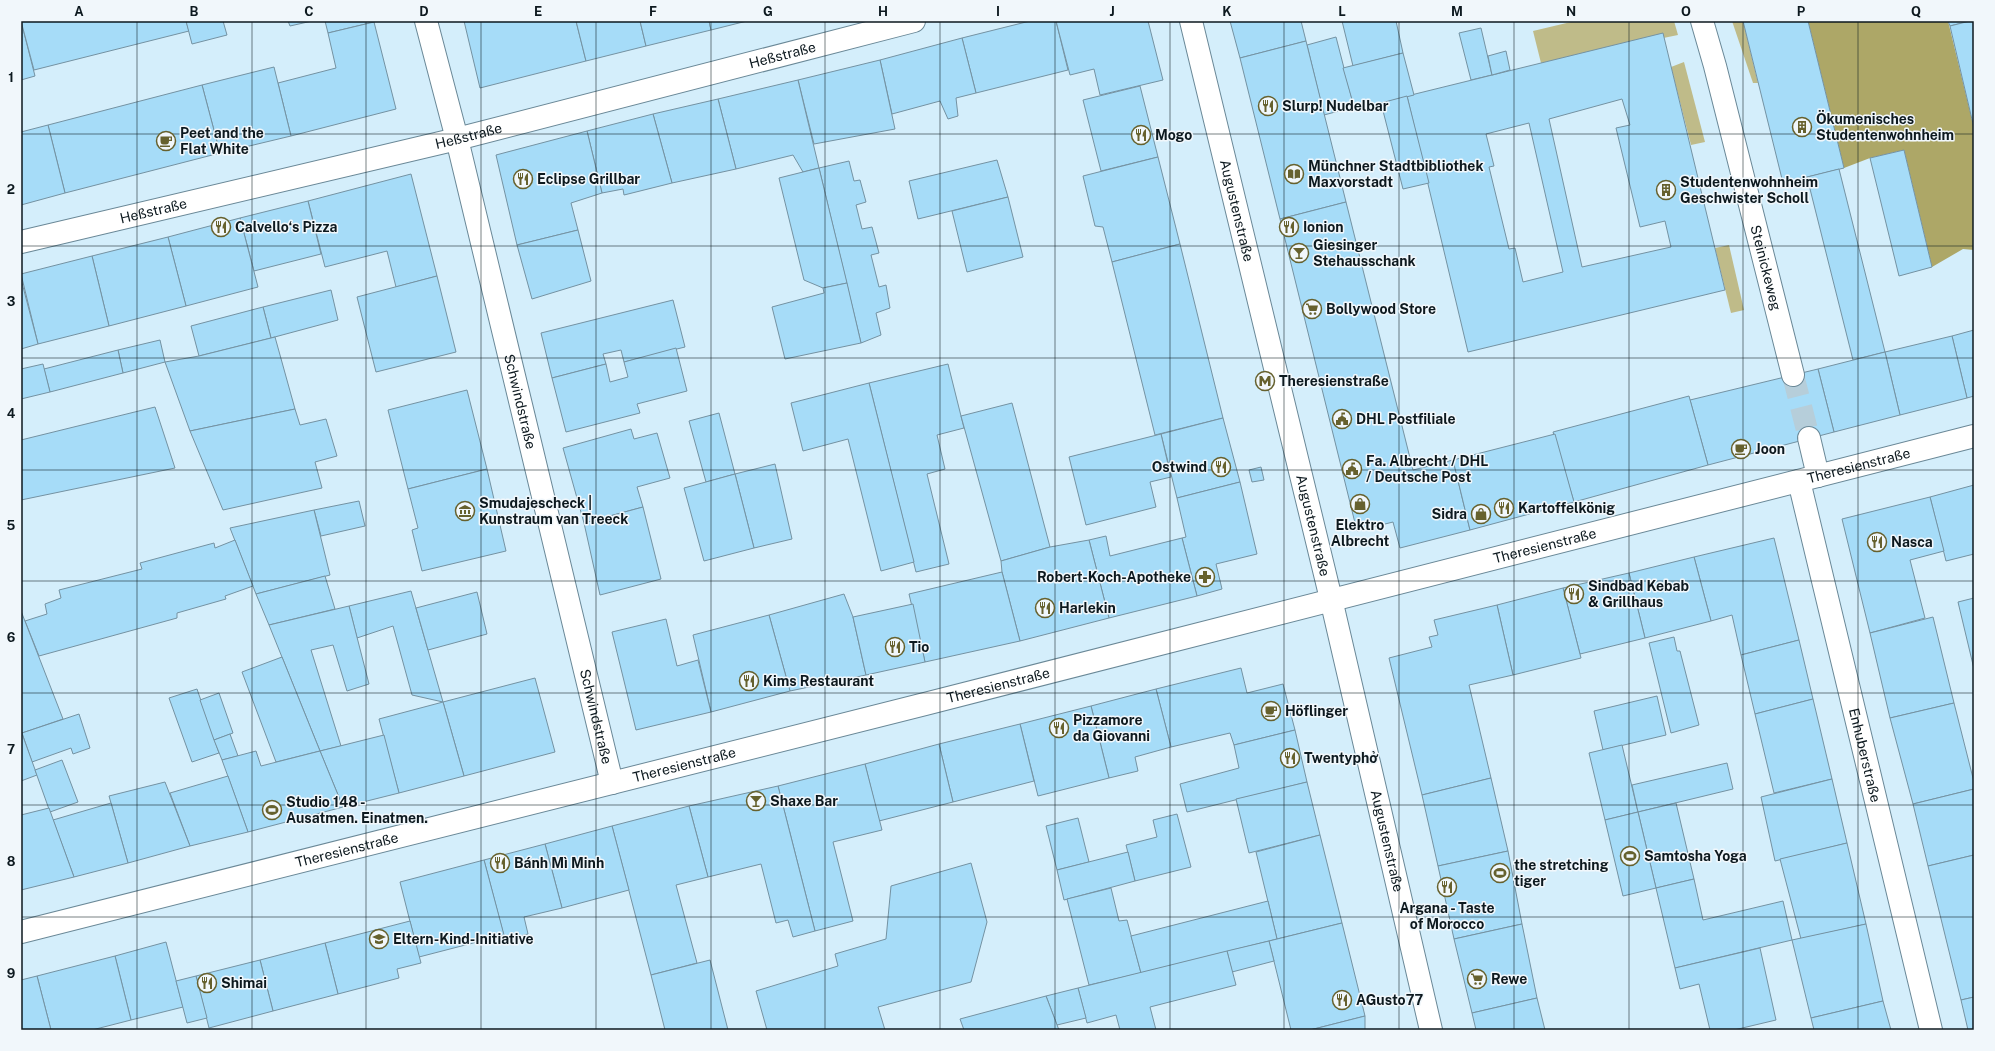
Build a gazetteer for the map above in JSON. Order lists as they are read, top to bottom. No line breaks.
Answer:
{"streets":{"street":["Heßstraße","Augustenstraße","Steinickeweg","Schwindstraße","Theresienstraße","Enhuberstraße"]},"crossings":[["Heßstraße","Schwindstraße"],["Augustenstraße","Theresienstraße"],["Schwindstraße","Theresienstraße"],["Theresienstraße","Enhuberstraße"]],"places":{"restaurant":["Slurp! Nudelbar","Mogo","Eclipse Grillbar","Calvello‘s Pizza","Ionion","Ostwind","Kartoffelkönig","Nasca","Sindbad Kebab & Grillhaus","Harlekin","Tio","Kims Restaurant","Pizzamore da Giovanni","Twentyphở","Bánh Mì Minh","Argana - Taste of Morocco","Shimai","AGusto77"],"building":["Ökumenisches Studentenwohnheim","Studentenwohnheim Geschwister Scholl"],"cafe":["Peet and the Flat White","Joon","Höflinger"],"library":["Münchner Stadtbibliothek Maxvorstadt"],"bar":["Giesinger Stehausschank","Shaxe Bar"],"supermarket":["Bollywood Store","Rewe"],"metro station":["Theresienstraße"],"public building":["DHL Postfiliale","Fa. Albrecht / DHL / Deutsche Post"],"shop":["Elektro Albrecht","Sidra"],"museum":["Smudajescheck | Kunstraum van Treeck"],"pharmacy":["Robert-Koch-Apotheke"],"sports":["Studio 148 - Ausatmen. Einatmen.","Samtosha Yoga","the stretching tiger"],"school or university":["Eltern-Kind-Initiative"]},"grid":{"columns":["A","B","C","D","E","F","G","H","I","J","K","L","M","N","O","P","Q"],"rows":["1","2","3","4","5","6","7","8","9"]}}
